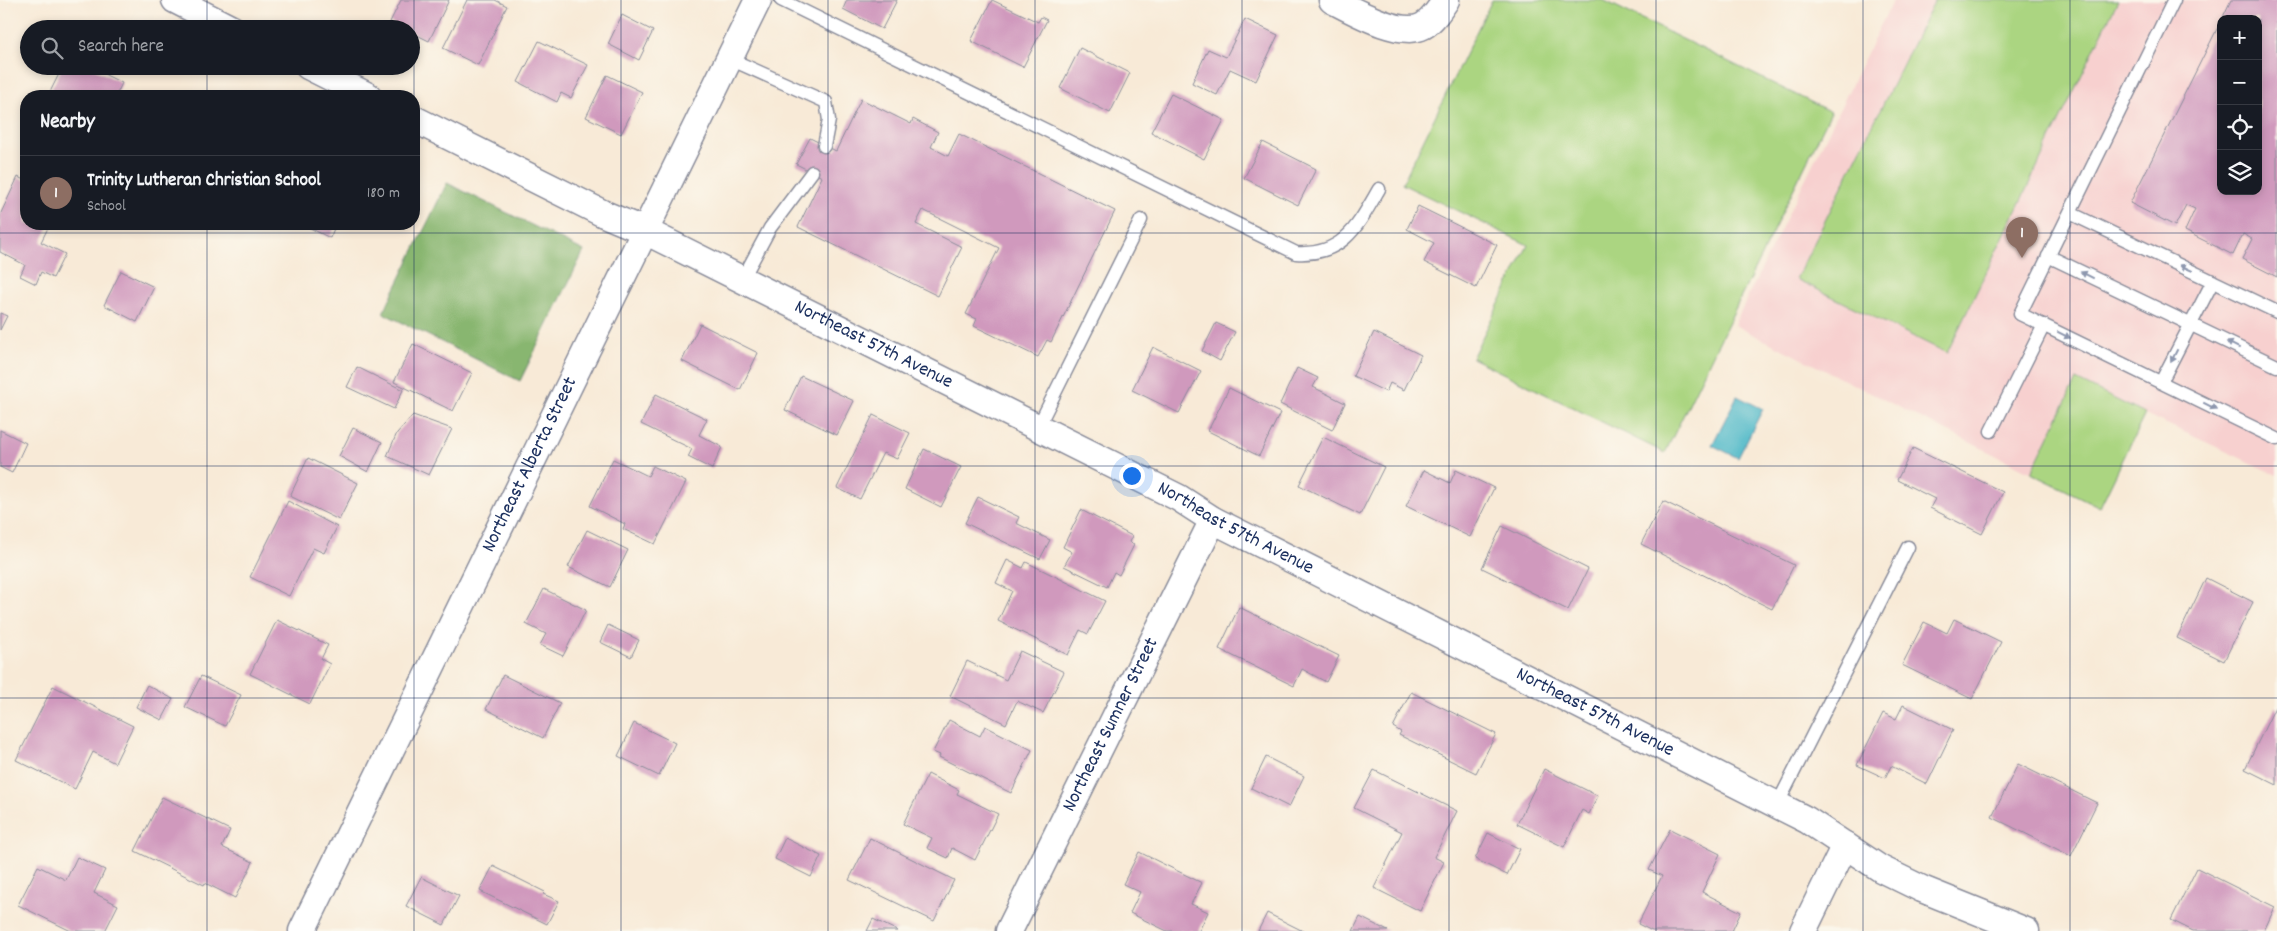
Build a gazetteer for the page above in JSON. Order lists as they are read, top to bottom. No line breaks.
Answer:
{"streets":{"street":["Northeast 57th Avenue","Northeast Alberta Street","Northeast Sumner Street"]},"crossings":[["Northeast 57th Avenue","Northeast Alberta Street"],["Northeast 57th Avenue","Northeast Sumner Street"]],"page":{"map_buttons":["+","−"],"search":"Search here","heading":"Nearby","list":[{"mark":"1","name":"Trinity Lutheran Christian School","note":"School","value":"180 m"}],"pins":"1"}}
